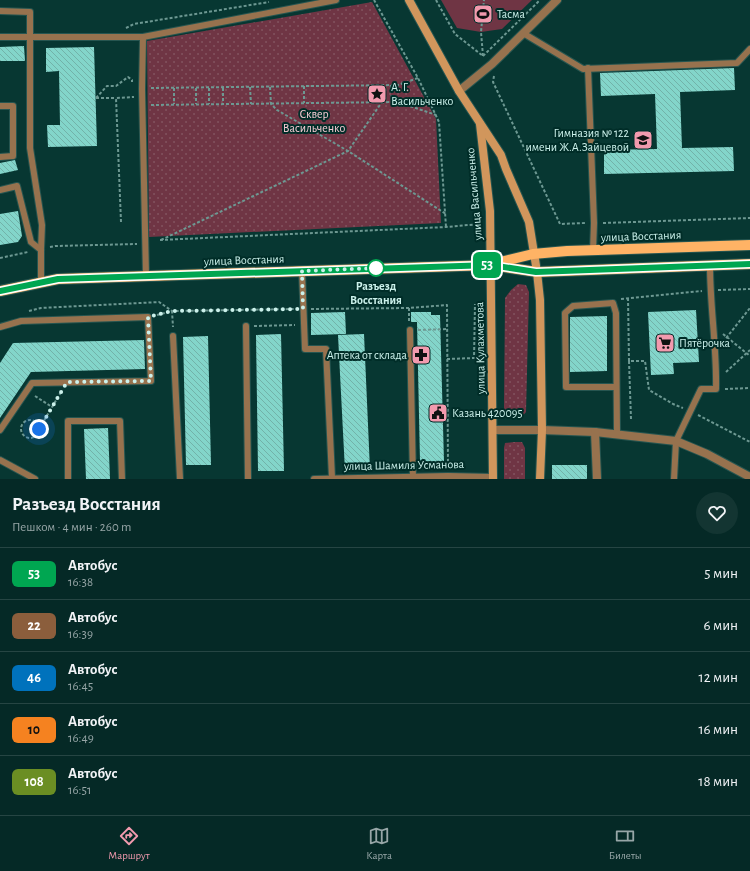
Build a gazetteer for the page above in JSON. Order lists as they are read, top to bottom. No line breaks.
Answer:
{"streets":{"main road":["улица Васильченко","улица Восстания","улица Кулахметова"],"lane":["улица Шамиля Усманова"]},"crossings":[["улица Васильченко","улица Восстания"],["улица Васильченко","улица Кулахметова"],["улица Восстания","улица Кулахметова"],["улица Кулахметова","улица Шамиля Усманова"]],"parks":["Сквер Васильченко"],"places":{"sports":["Тасма"],"place":["А. Г. Васильченко"],"school or university":["Гимназия № 122 имени Ж.А.Зайцевой"],"other":["Разъезд Восстания"],"supermarket":["Пятёрочка"],"pharmacy":["Аптека от склада"],"public building":["Казань 420095"]},"lines":["bus line 53"],"page":{"on_map":"53","heading":["Разъезд Восстания","Пешком · 4 мин · 260 m"],"list":[{"mark":"53","name":"Автобус","note":"16:38","value":"5 мин"},{"mark":"22","name":"Автобус","note":"16:39","value":"6 мин"},{"mark":"46","name":"Автобус","note":"16:45","value":"12 мин"},{"mark":"10","name":"Автобус","note":"16:49","value":"16 мин"},{"mark":"108","name":"Автобус","note":"16:51","value":"18 мин"}],"tabs":["Маршрут","Карта","Билеты"]}}
